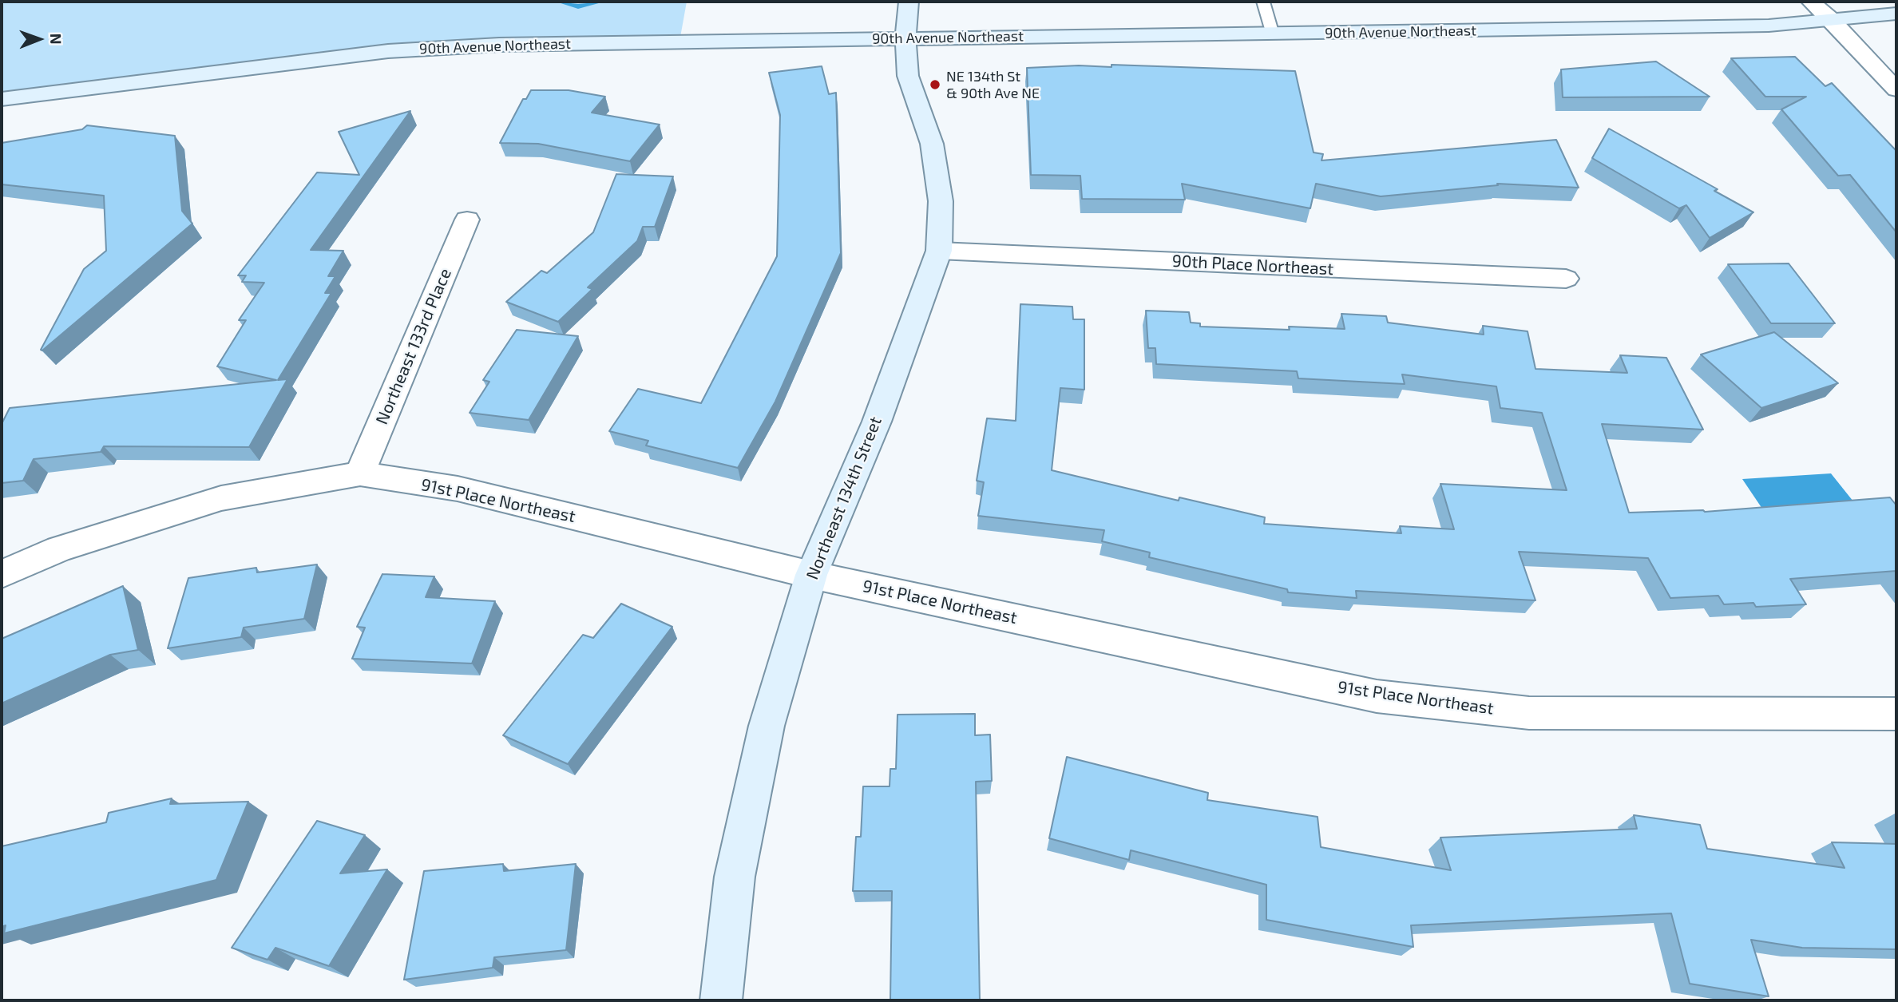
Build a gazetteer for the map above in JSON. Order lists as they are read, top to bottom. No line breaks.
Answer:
{"streets":{"street":["90th Avenue Northeast","90th Place Northeast","Northeast 133rd Place","Northeast 134th Street","91st Place Northeast"]},"crossings":[["90th Avenue Northeast","Northeast 134th Street"],["90th Place Northeast","Northeast 134th Street"],["Northeast 133rd Place","91st Place Northeast"],["Northeast 134th Street","91st Place Northeast"]],"places":["NE 134th St & 90th Ave NE"],"north":"right"}
